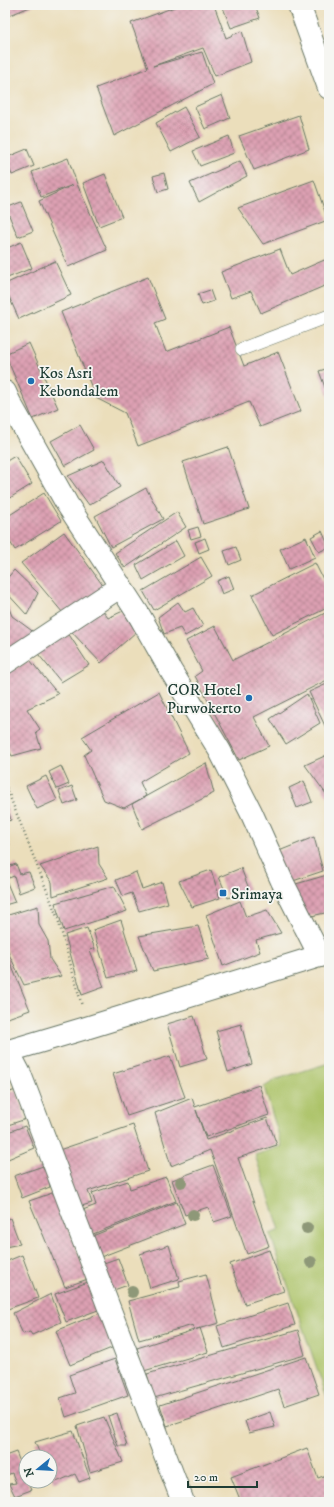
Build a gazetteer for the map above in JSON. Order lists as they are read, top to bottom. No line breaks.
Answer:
{"places":{"other":["Kos Asri Kebondalem","COR Hotel Purwokerto"],"transit":["Srimaya"]},"scale_bar":"20 m","north":"left"}
